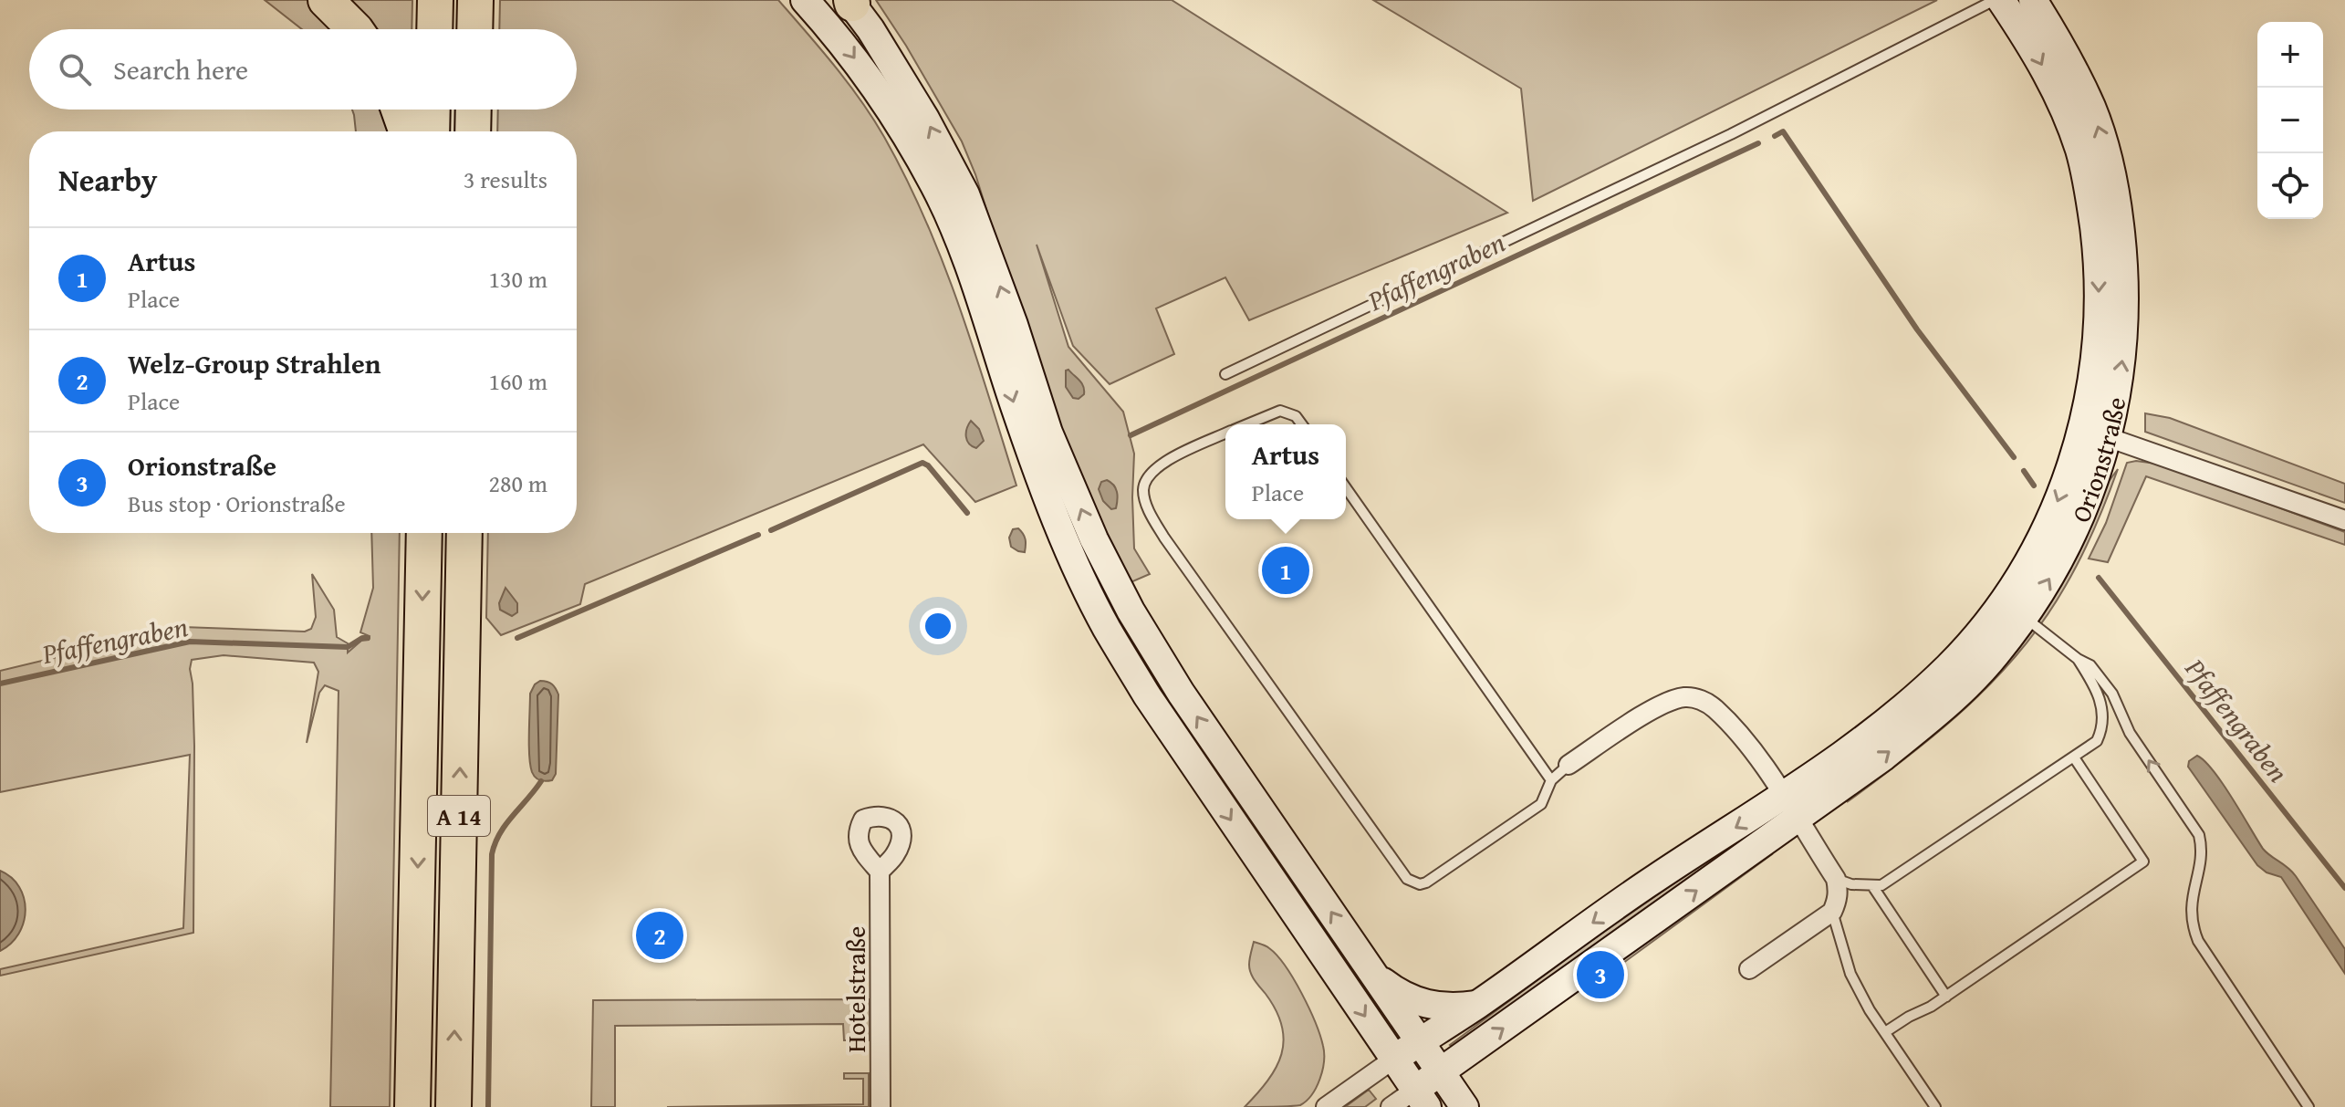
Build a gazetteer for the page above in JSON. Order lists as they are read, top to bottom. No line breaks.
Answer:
{"streets":{"highway":["A 14"],"street":["Orionstraße","Hotelstraße"]},"water":["Pfaffengraben"],"page":{"map_buttons":["+","−"],"search":"Search here","heading":["Nearby","3 results"],"list":[{"mark":"1","name":"Artus","note":"Place","value":"130 m"},{"mark":"2","name":"Welz-Group Strahlen","note":"Place","value":"160 m"},{"mark":"3","name":"Orionstraße","note":"Bus stop · Orionstraße","value":"280 m"}],"popup":["Artus","Place"],"pins":["1","2","3"]}}
